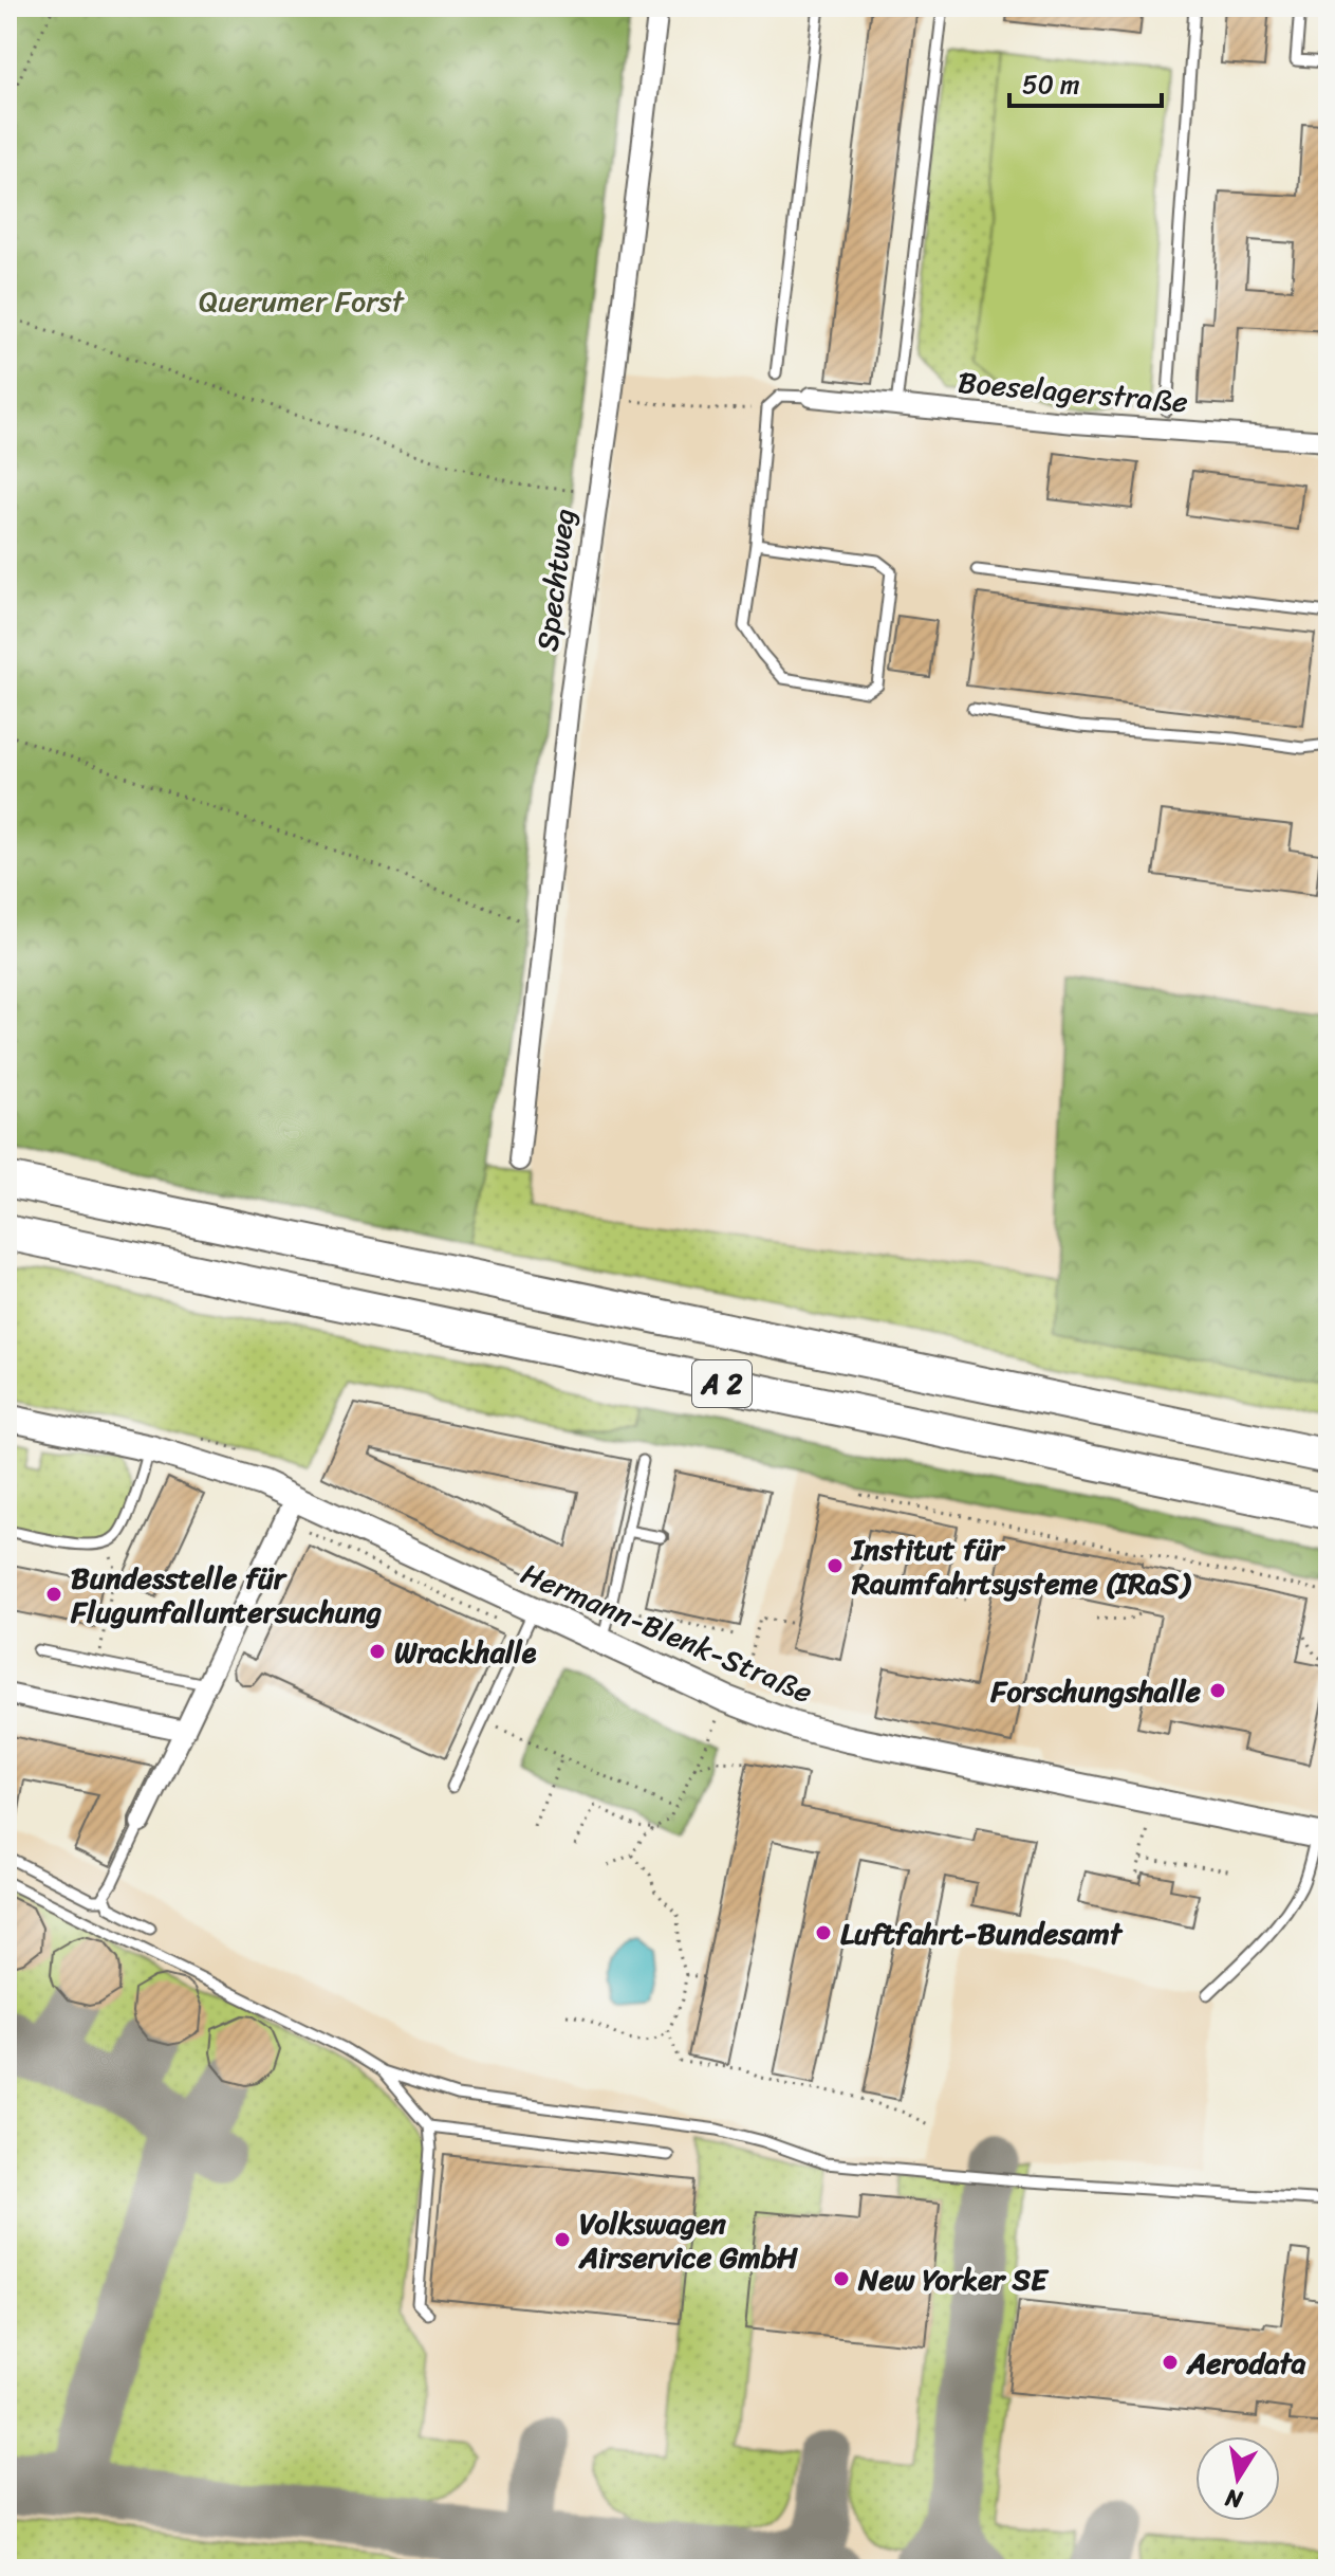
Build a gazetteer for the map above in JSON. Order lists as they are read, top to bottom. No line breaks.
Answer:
{"streets":{"highway":["A 2"],"street":["Boeselagerstraße","Spechtweg","Hermann-Blenk-Straße"]},"parks":["Querumer Forst"],"places":["Institut für Raumfahrtsysteme (IRaS)","Bundesstelle für Flugunfalluntersuchung","Wrackhalle","Forschungshalle","Luftfahrt-Bundesamt","Volkswagen Airservice GmbH","New Yorker SE","Aerodata"],"scale_bar":"50 m","north":"bottom"}
